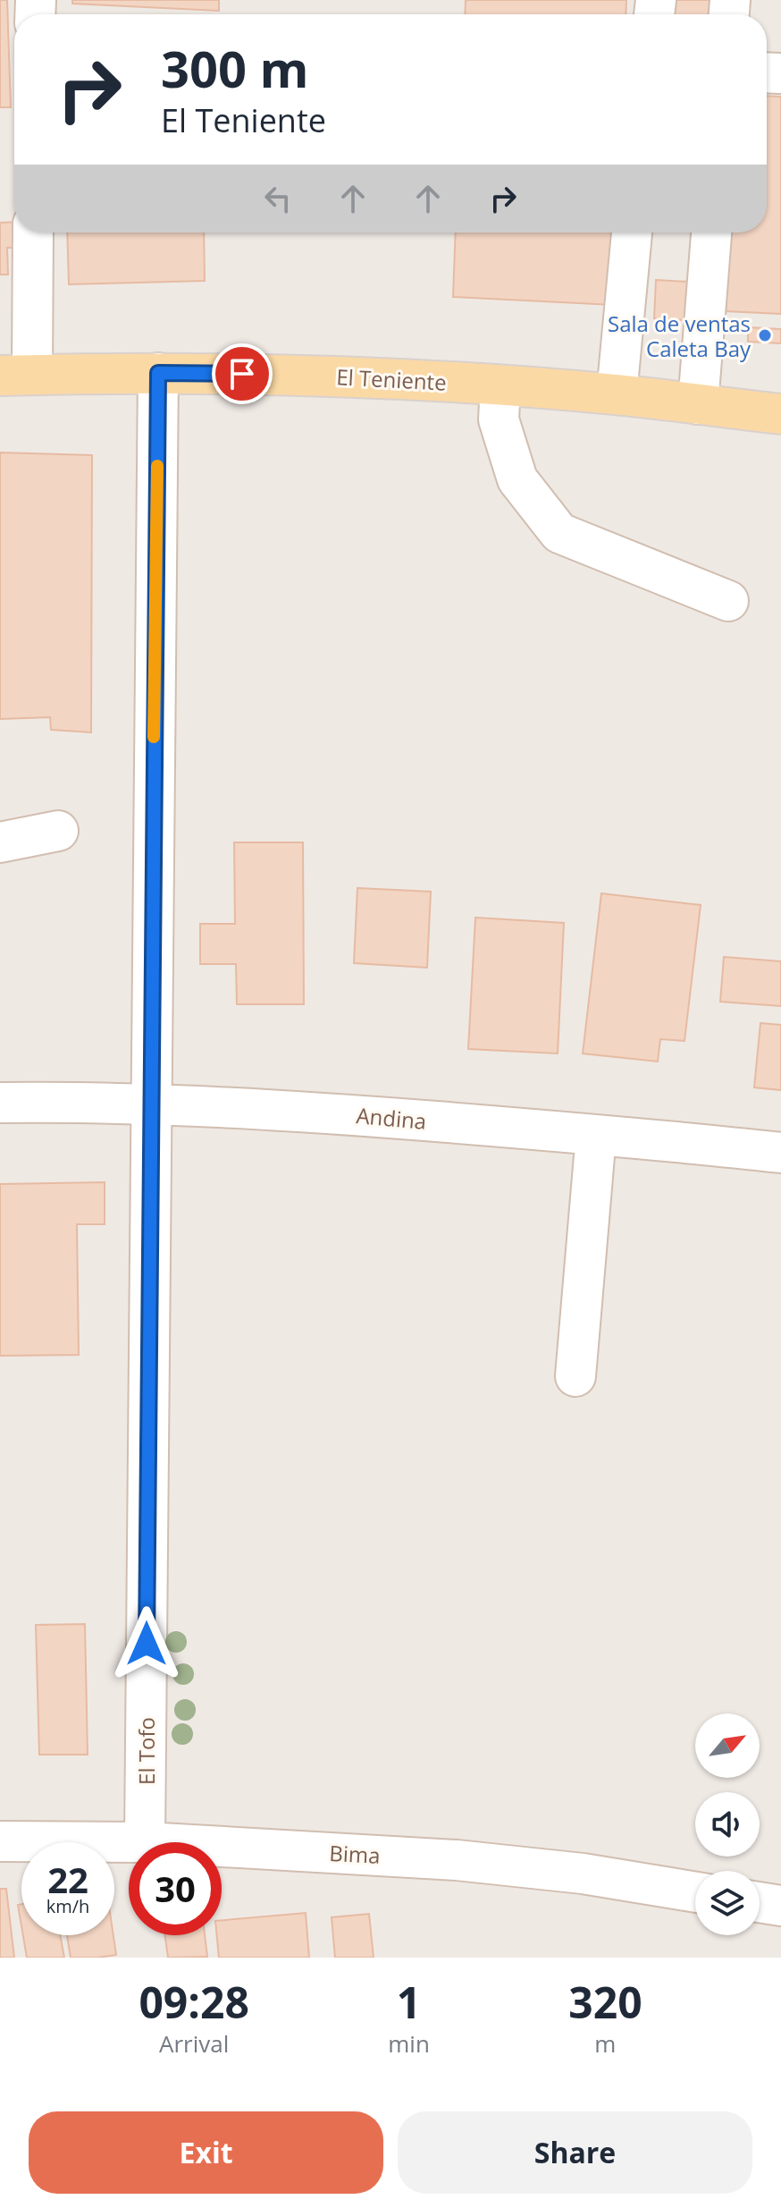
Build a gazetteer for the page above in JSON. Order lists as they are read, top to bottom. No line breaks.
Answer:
{"streets":{"main road":["El Teniente"],"street":["Andina","El Tofo","Bima"]},"crossings":[["El Teniente","El Tofo"],["Andina","El Tofo"],["El Tofo","Bima"]],"places":["Sala de ventas Caleta Bay"],"north":"top right","page":{"turn":["300 m","El Teniente"],"speed":"22 km/h","limit":"30","eta":["09:28","Arrival","1","min","320","m"],"buttons":["Exit","Share"]}}
